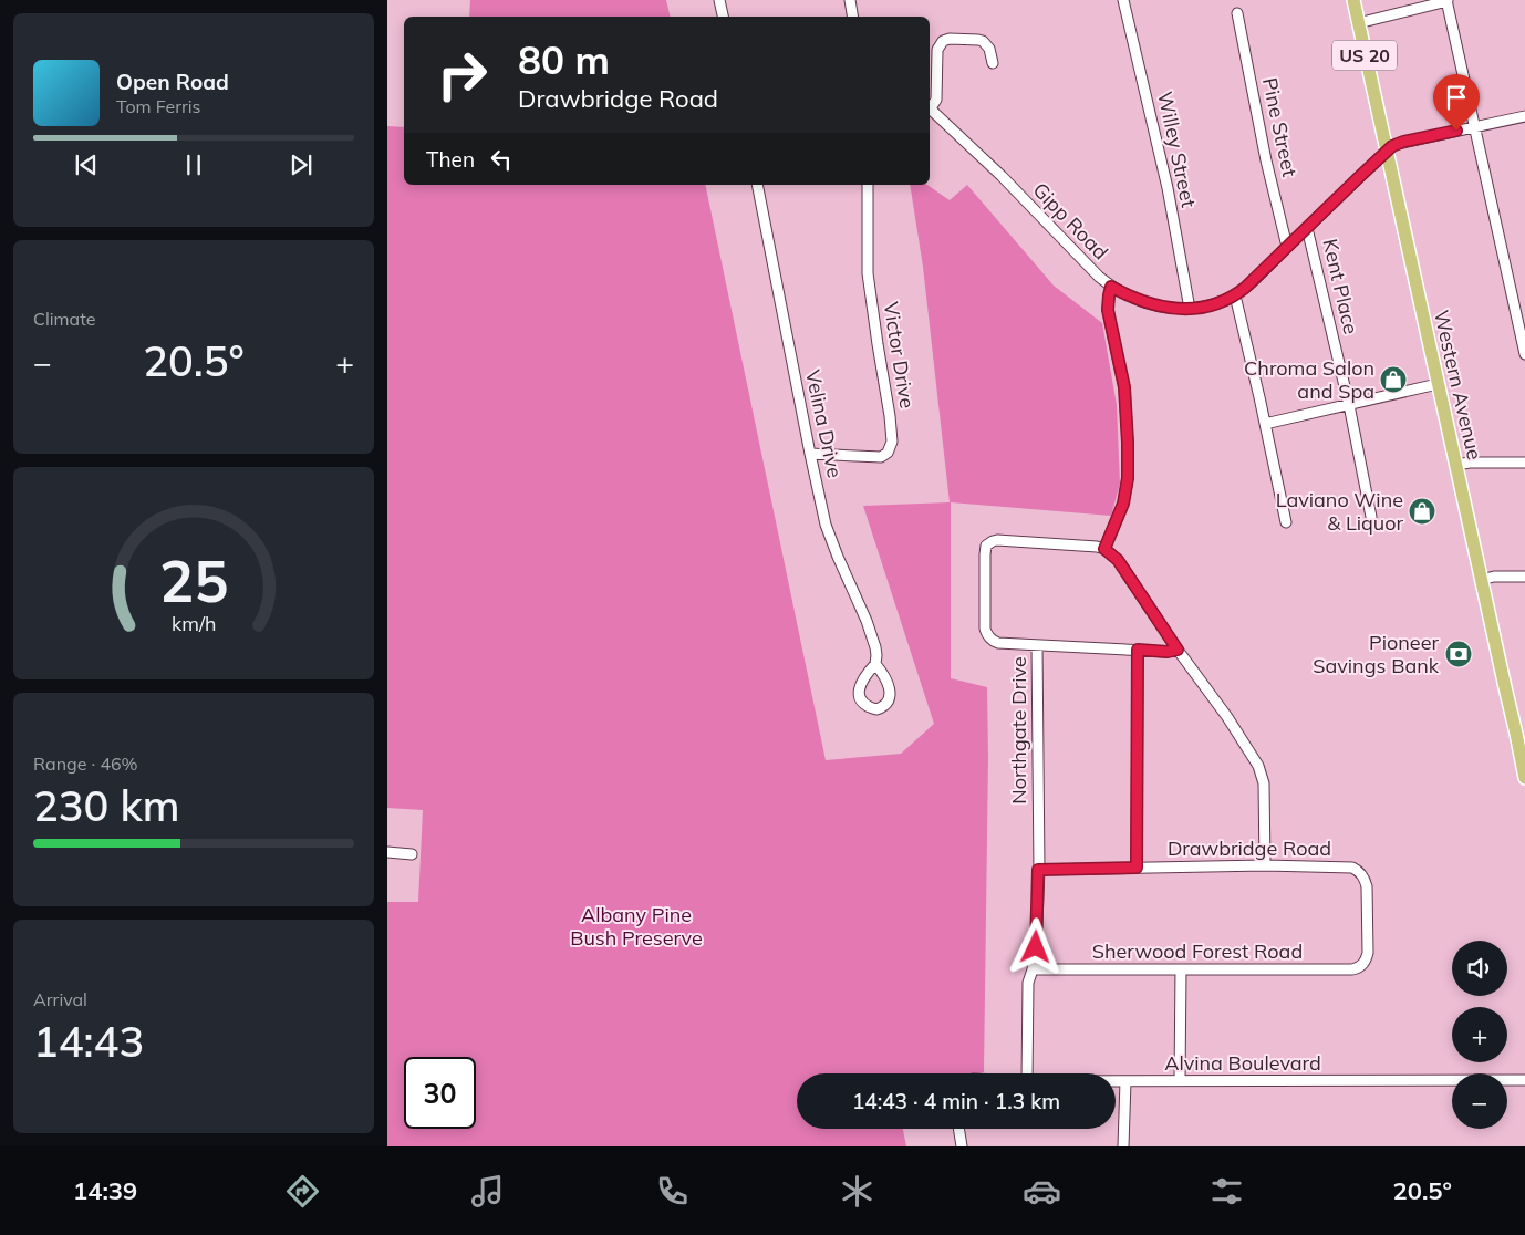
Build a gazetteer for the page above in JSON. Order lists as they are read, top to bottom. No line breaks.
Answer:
{"streets":{"main road":["US 20","Western Avenue"],"street":["Pine Street","Willey Street","Gipp Road","Kent Place","Victor Drive","Velina Drive","Northgate Drive","Drawbridge Road","Sherwood Forest Road","Alvina Boulevard"]},"crossings":[["Pine Street","Gipp Road"],["Willey Street","Gipp Road"],["Gipp Road","Kent Place"],["Gipp Road","Western Avenue"],["Victor Drive","Velina Drive"],["Northgate Drive","Drawbridge Road"],["Northgate Drive","Sherwood Forest Road"],["Drawbridge Road","Sherwood Forest Road"]],"parks":["Albany Pine Bush Preserve"],"places":{"shop":["Chroma Salon and Spa","Laviano Wine & Liquor"],"bank":["Pioneer Savings Bank"]},"page":{"turn":["80 m","Drawbridge Road"],"song":["Open Road","Tom Ferris"],"then":"Then","tile":["Climate",["Range · 46%","230 km"],["Arrival","14:43"]],"heat":["−","20.5°","+"],"map_buttons":["+","−"],"limit":"30","trip":"14:43 · 4 min · 1.3 km","tabs":["14:39","20.5°"],"gauge":["25","km/h"]}}
